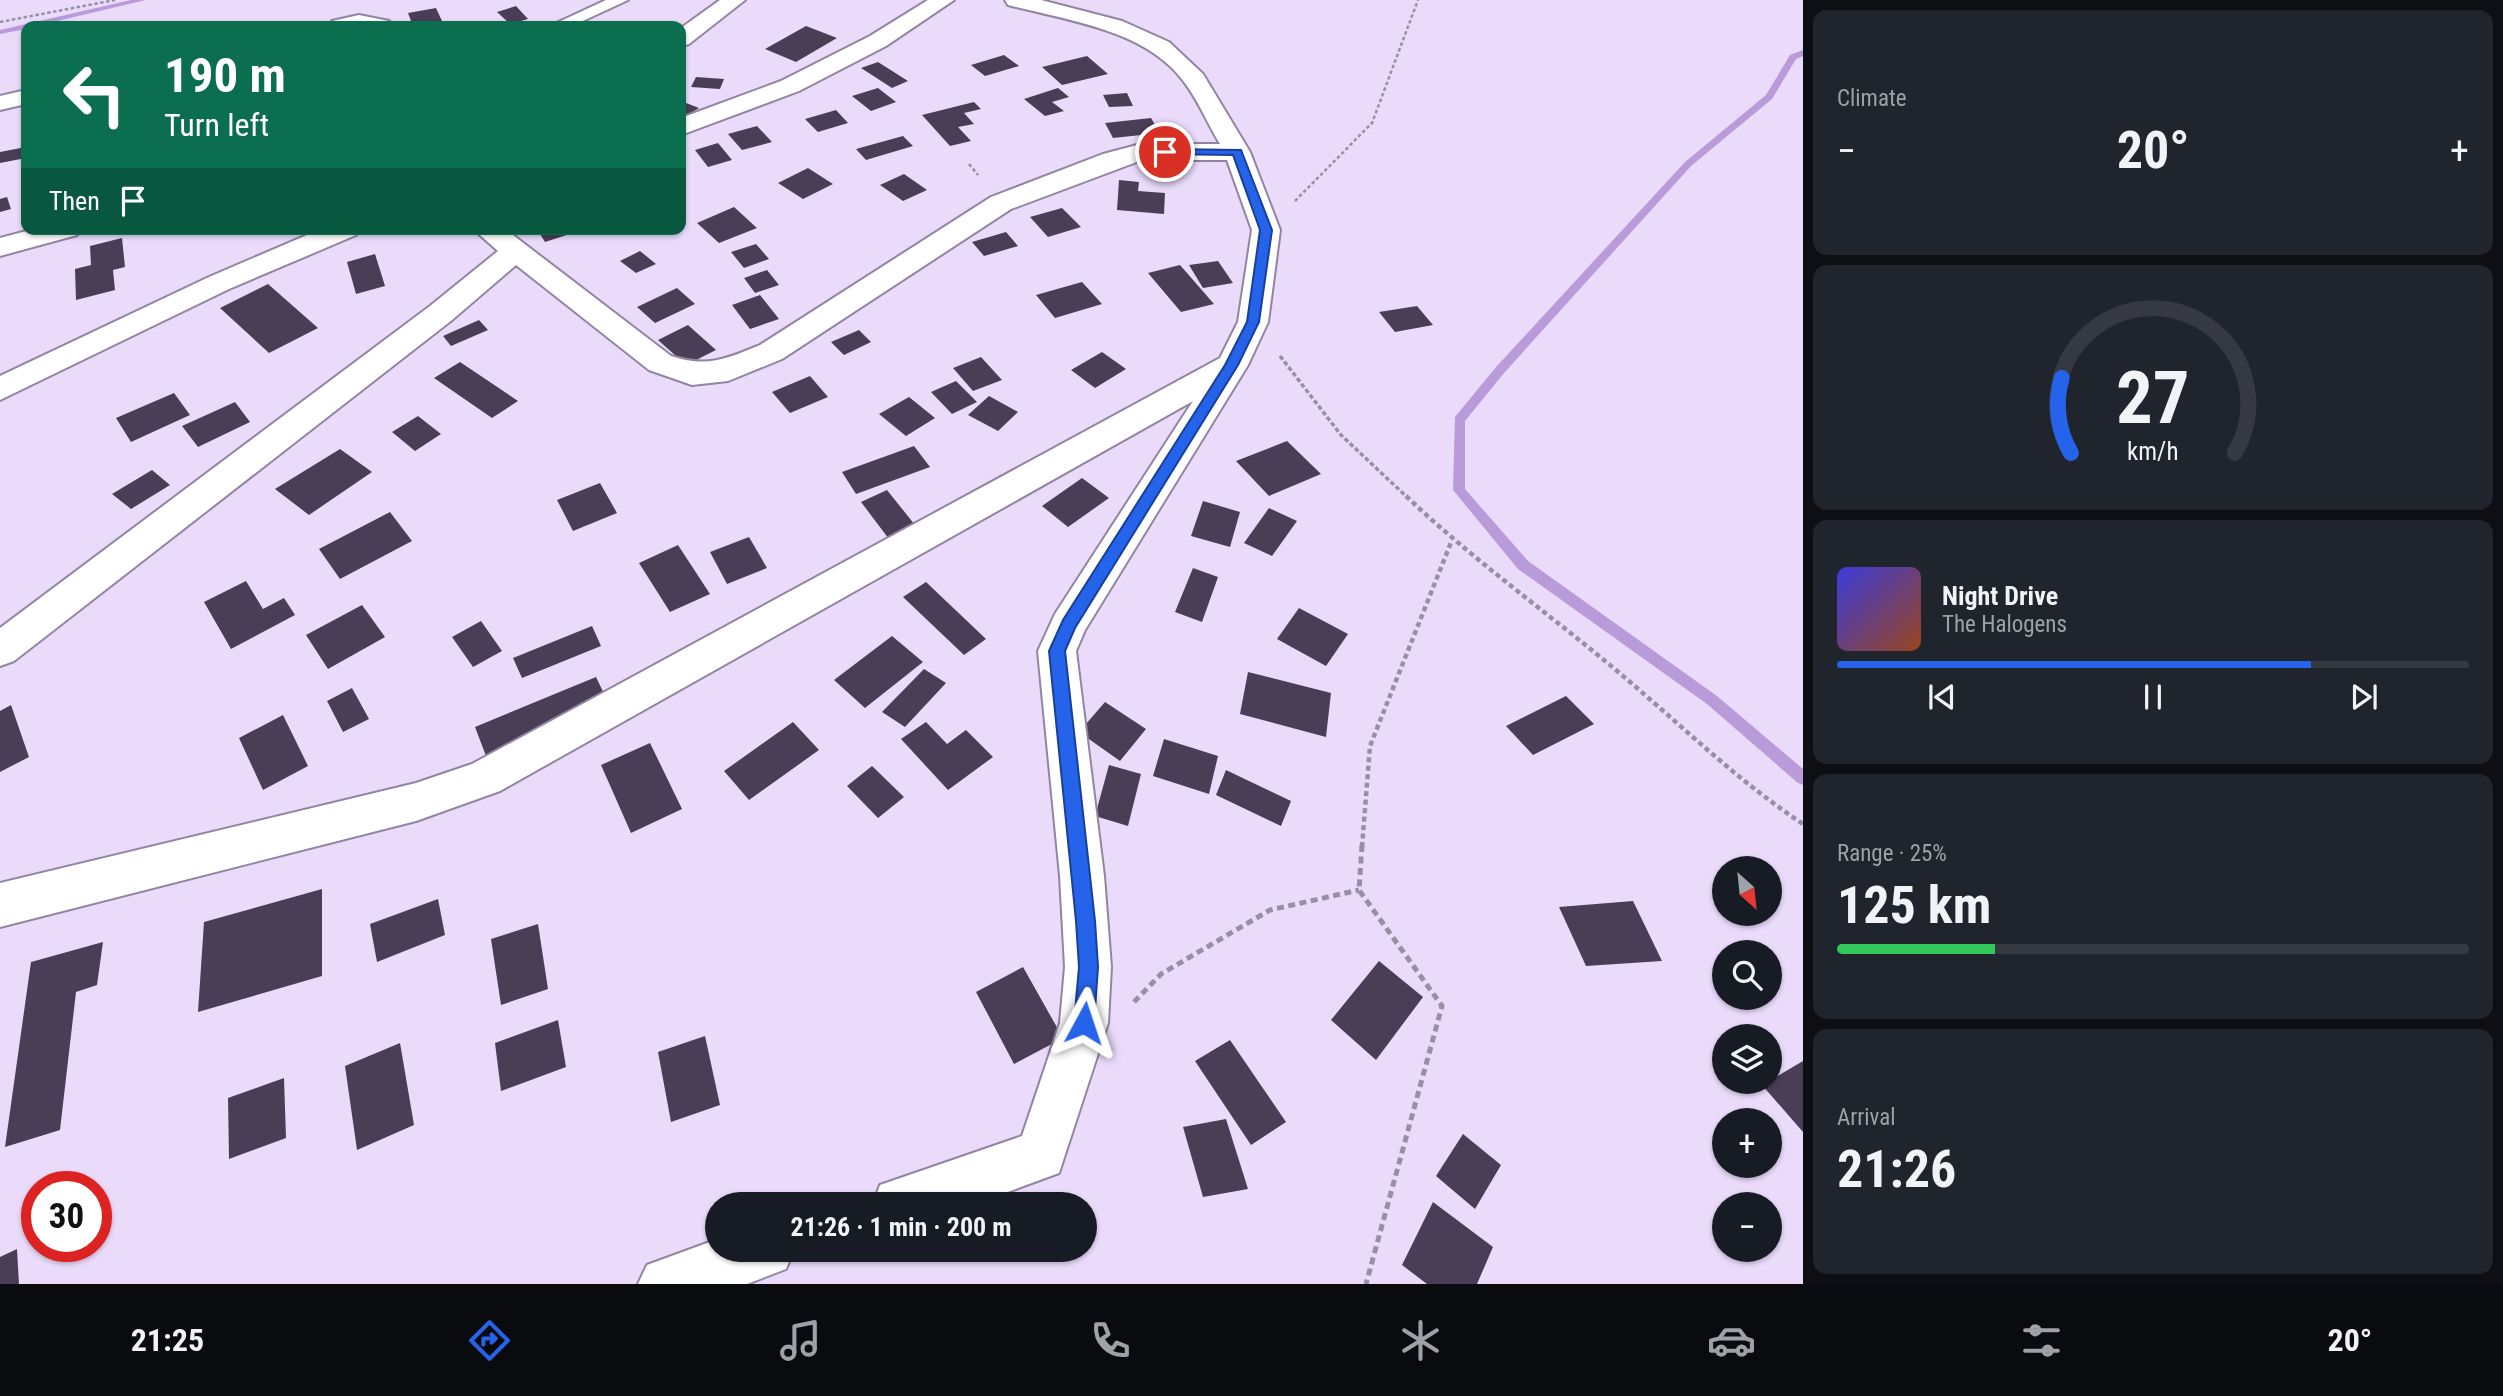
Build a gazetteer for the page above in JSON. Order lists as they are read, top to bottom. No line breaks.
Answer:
{"north":"bottom right","page":{"tile":["Climate",["Range · 25%","125 km"],["Arrival","21:26"]],"turn":["190 m","Turn left"],"heat":["−","20°","+"],"then":"Then","song":["Night Drive","The Halogens"],"map_buttons":["+","−"],"limit":"30","trip":"21:26 · 1 min · 200 m","tabs":["21:25","20°"],"gauge":["27","km/h"]}}
